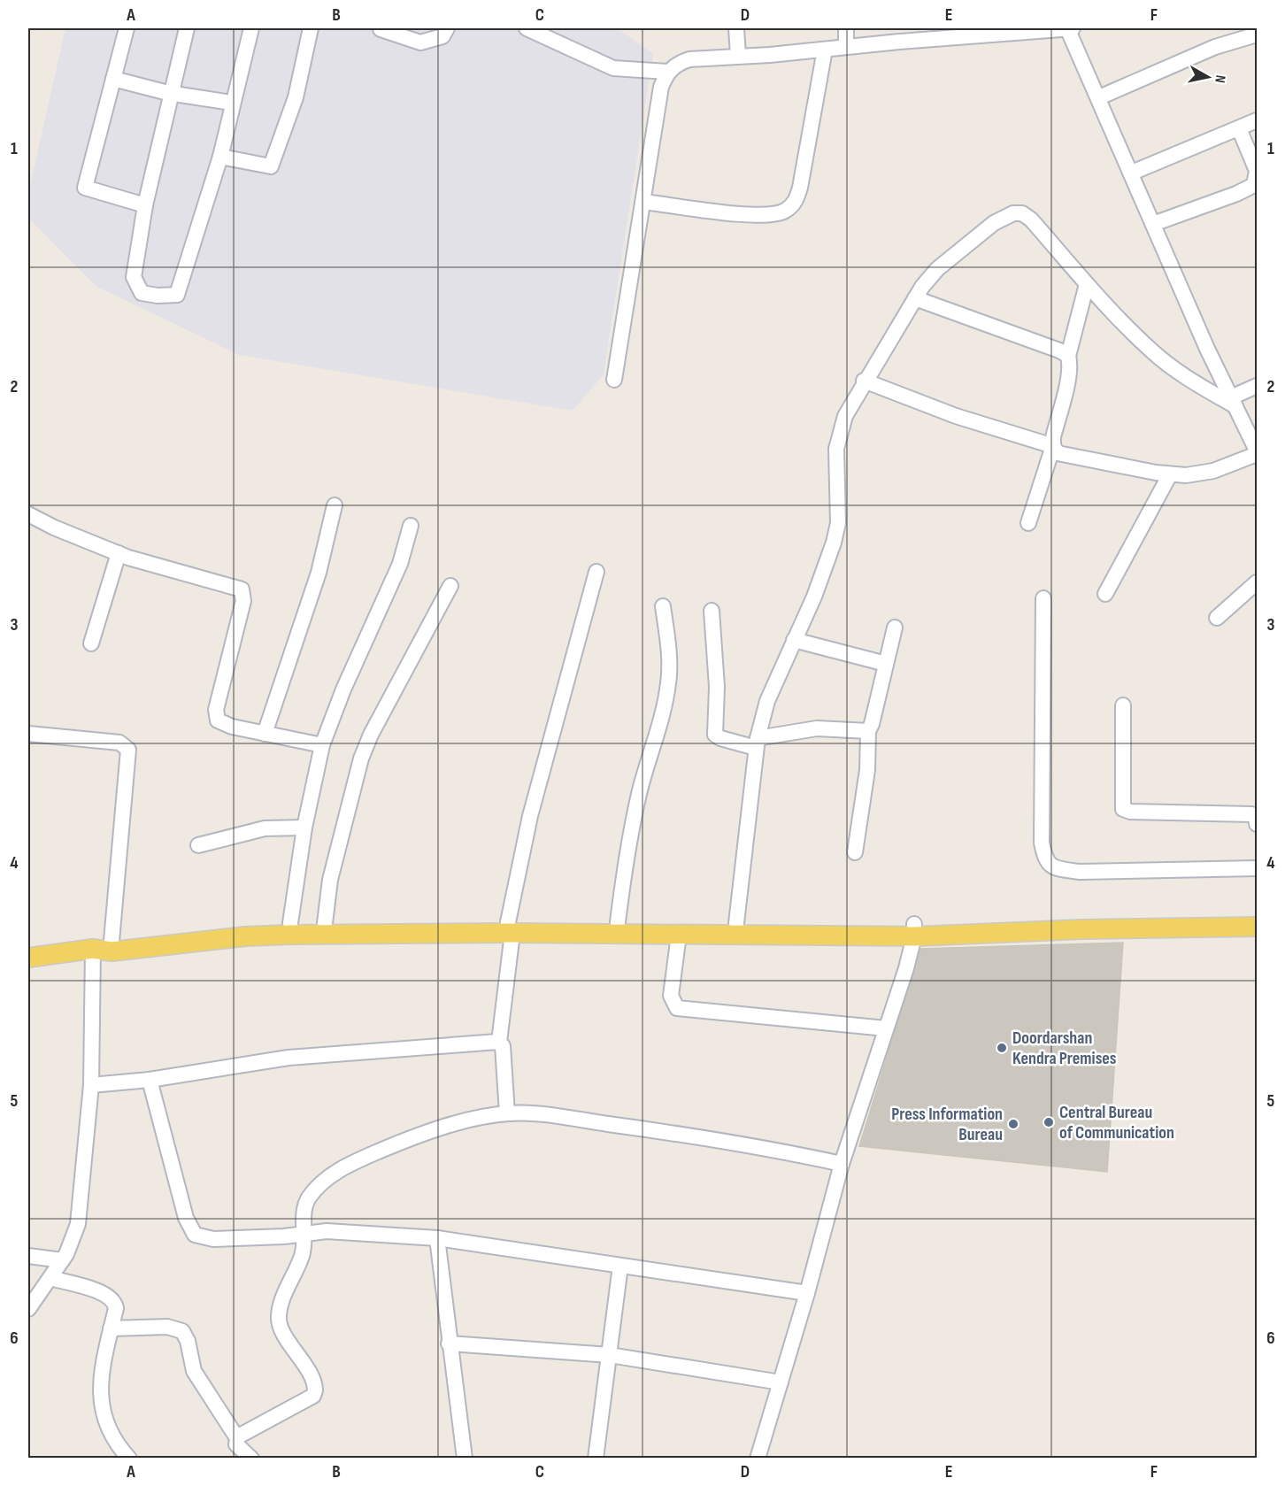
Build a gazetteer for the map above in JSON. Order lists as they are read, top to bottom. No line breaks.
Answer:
{"places":["Doordarshan Kendra Premises","Central Bureau of Communication","Press Information Bureau"],"north":"right","grid":{"columns":["A","B","C","D","E","F"],"rows":["1","2","3","4","5","6"]}}
